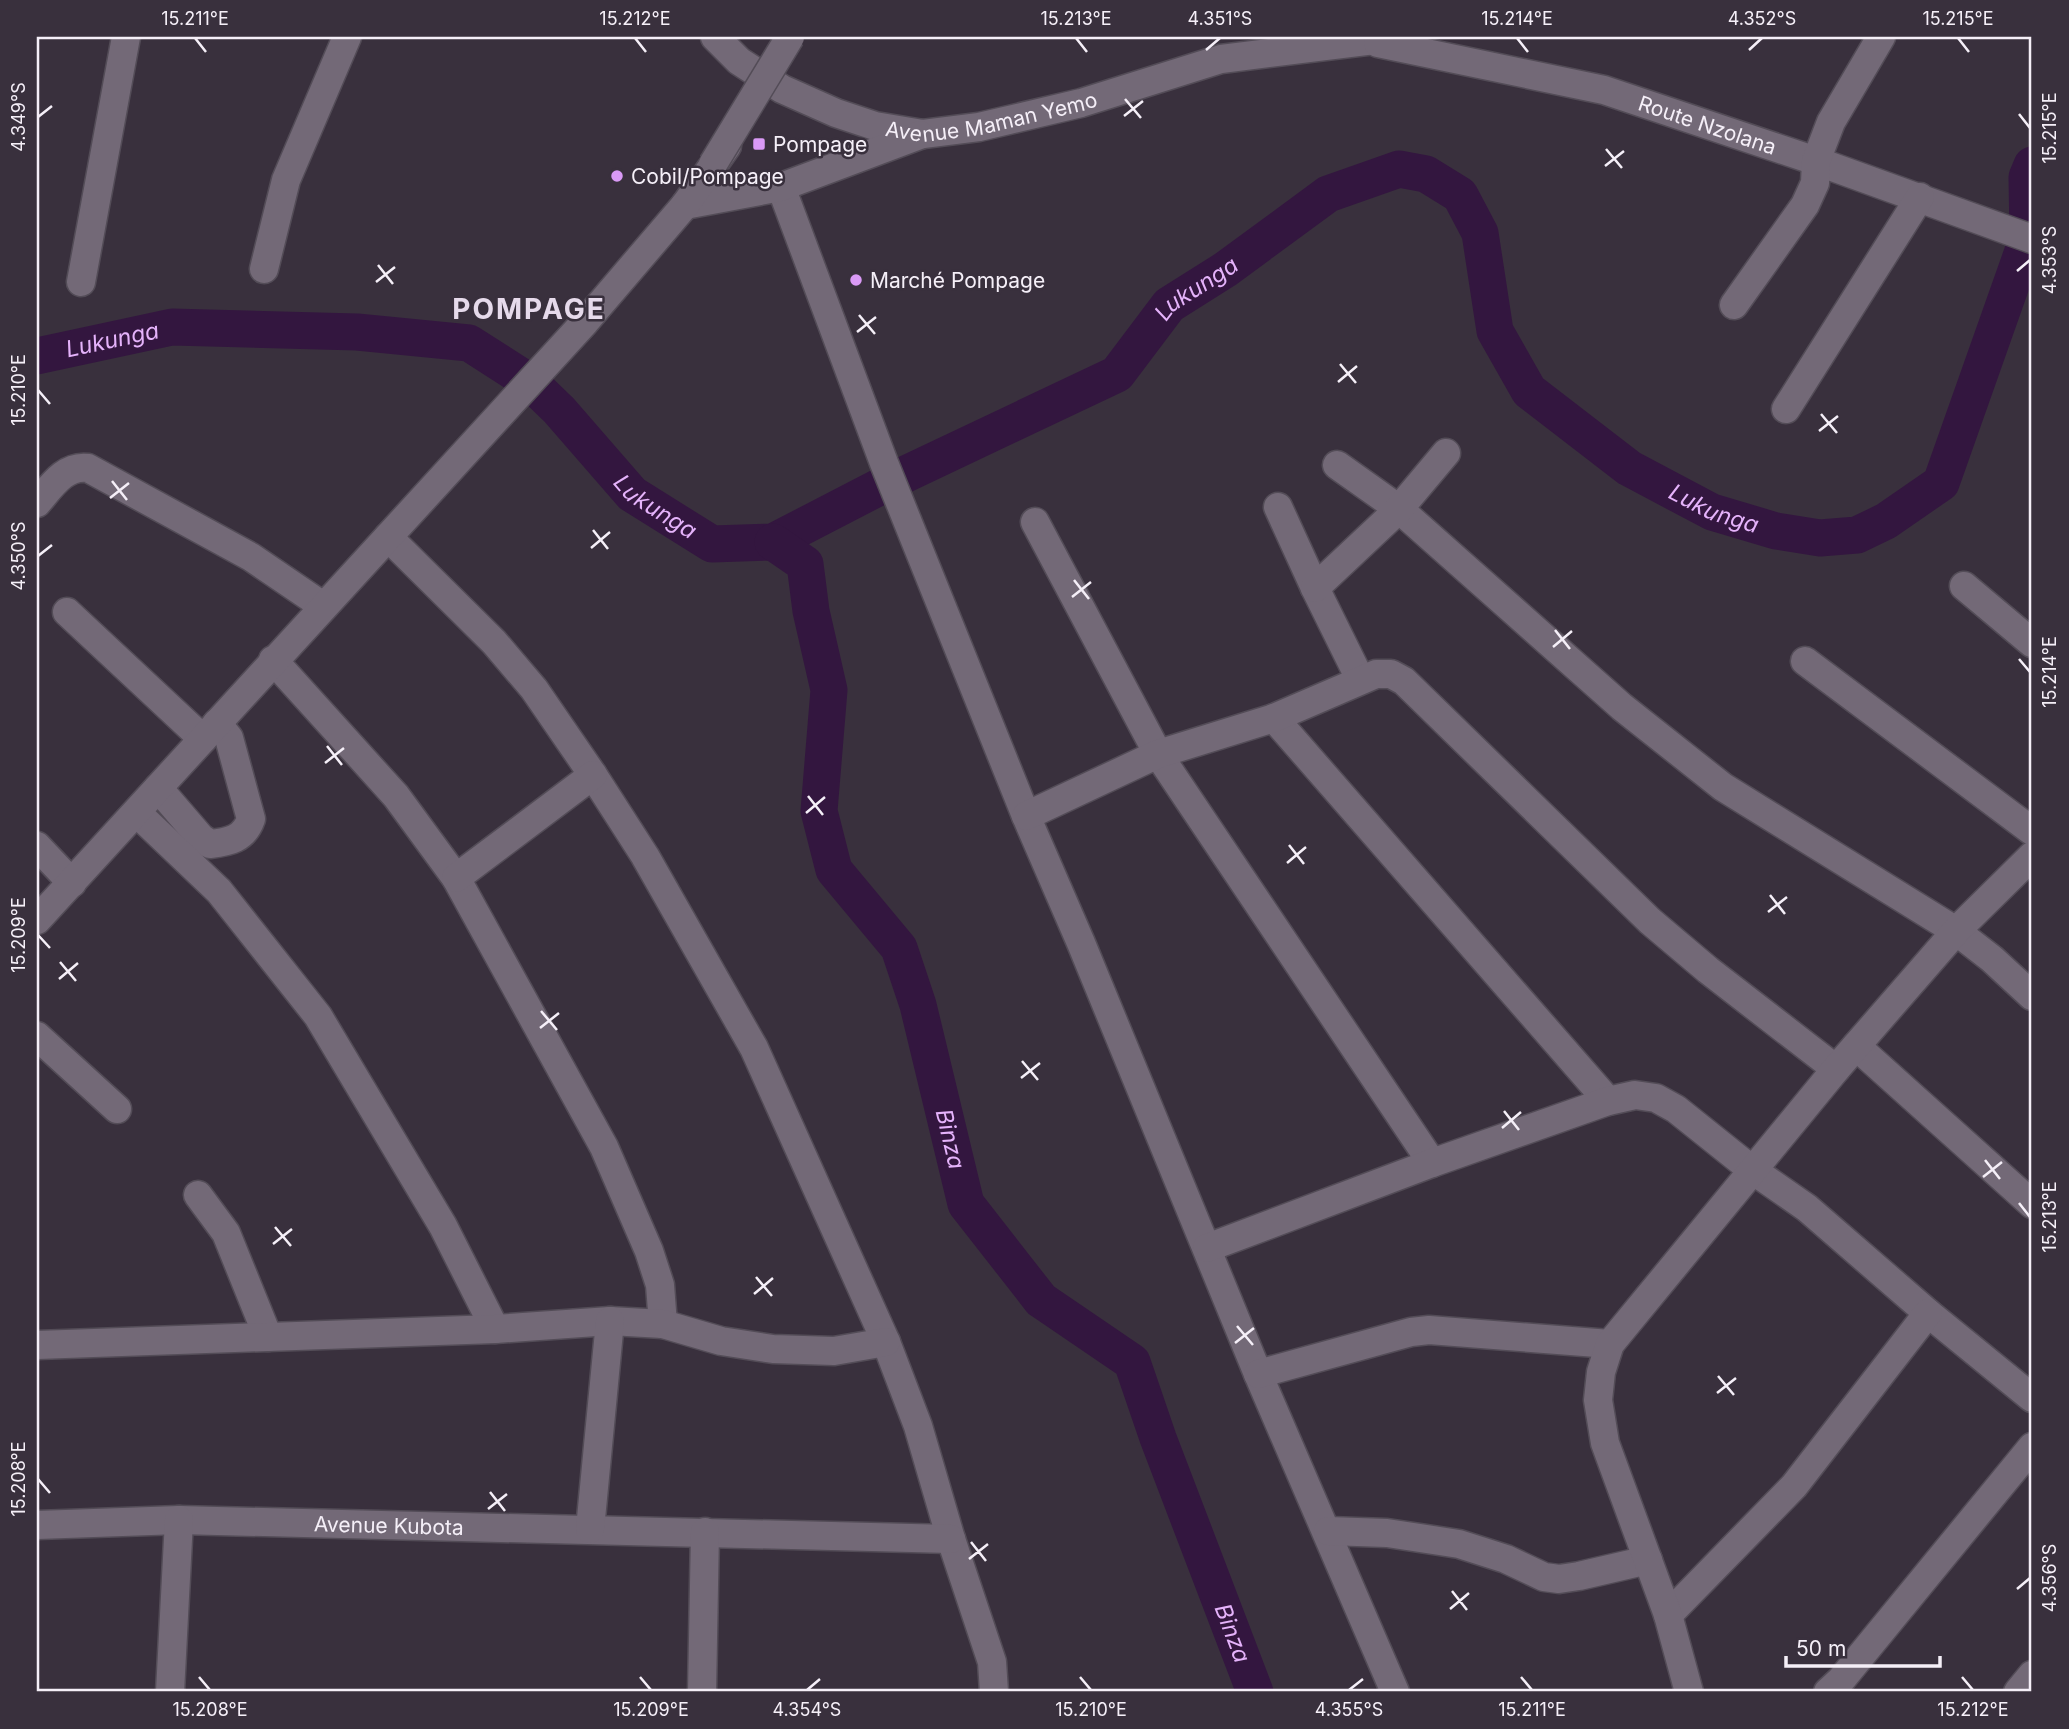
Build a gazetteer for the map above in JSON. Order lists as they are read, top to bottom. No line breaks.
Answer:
{"streets":{"street":["Avenue Maman Yemo","Route Nzolana","Avenue Kubota"]},"crossings":[["Avenue Maman Yemo","Route Nzolana"]],"districts":["POMPAGE"],"water":["Lukunga","Binza"],"places":{"transit":["Pompage"],"other":["Cobil/Pompage","Marché Pompage"]},"scale_bar":"50 m","coordinates":["15.211°E","15.212°E","15.213°E","4.351°S","15.214°E","4.352°S","15.215°E","4.349°S","4.353°S","15.210°E","4.350°S","15.209°E","15.208°E","4.356°S","4.354°S","4.355°S"]}
